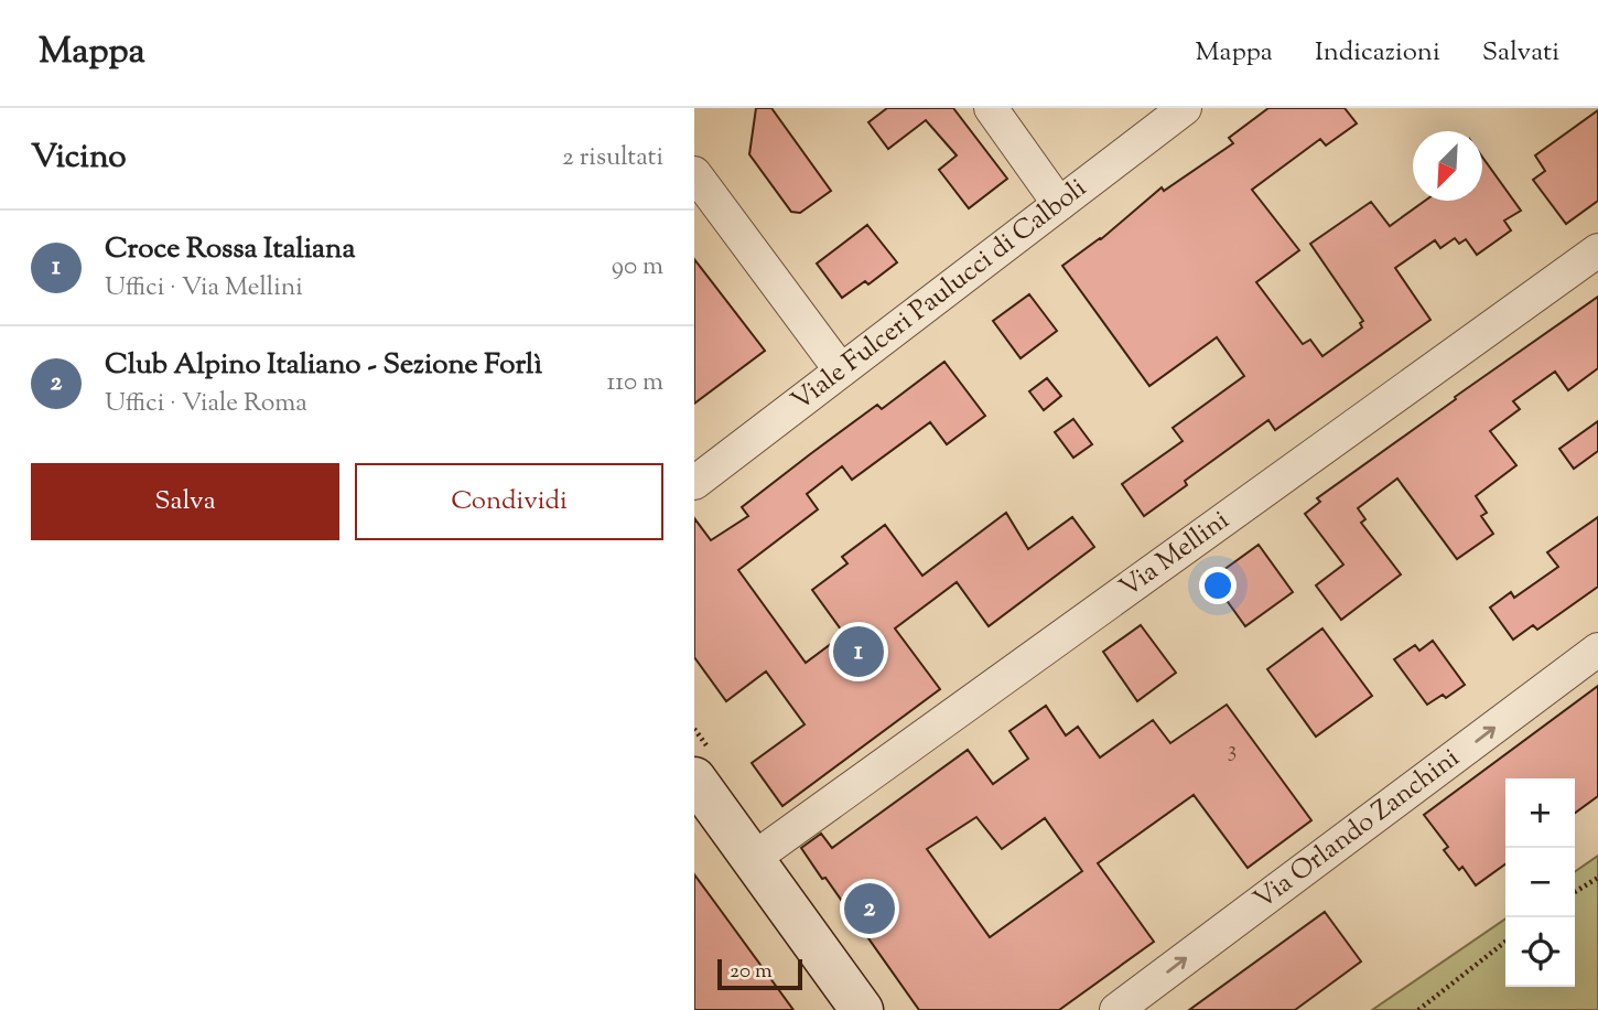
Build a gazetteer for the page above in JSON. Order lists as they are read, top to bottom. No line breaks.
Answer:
{"streets":{"street":["Viale Fulceri Paulucci di Calboli","Via Mellini","Via Orlando Zanchini"]},"one_way":["Via Orlando Zanchini"],"house_numbers":["3"],"scale_bar":"20 m","north":"bottom left","page":{"header":"Mappa","nav":["Mappa","Indicazioni","Salvati"],"heading":["Vicino","2 risultati"],"list":[{"mark":"1","name":"Croce Rossa Italiana","note":"Uffici · Via Mellini","value":"90 m"},{"mark":"2","name":"Club Alpino Italiano - Sezione Forlì","note":"Uffici · Viale Roma","value":"110 m"}],"buttons":["Salva","Condividi"],"pins":["1","2"],"map_buttons":["+","−"],"scale":"20 m"}}
